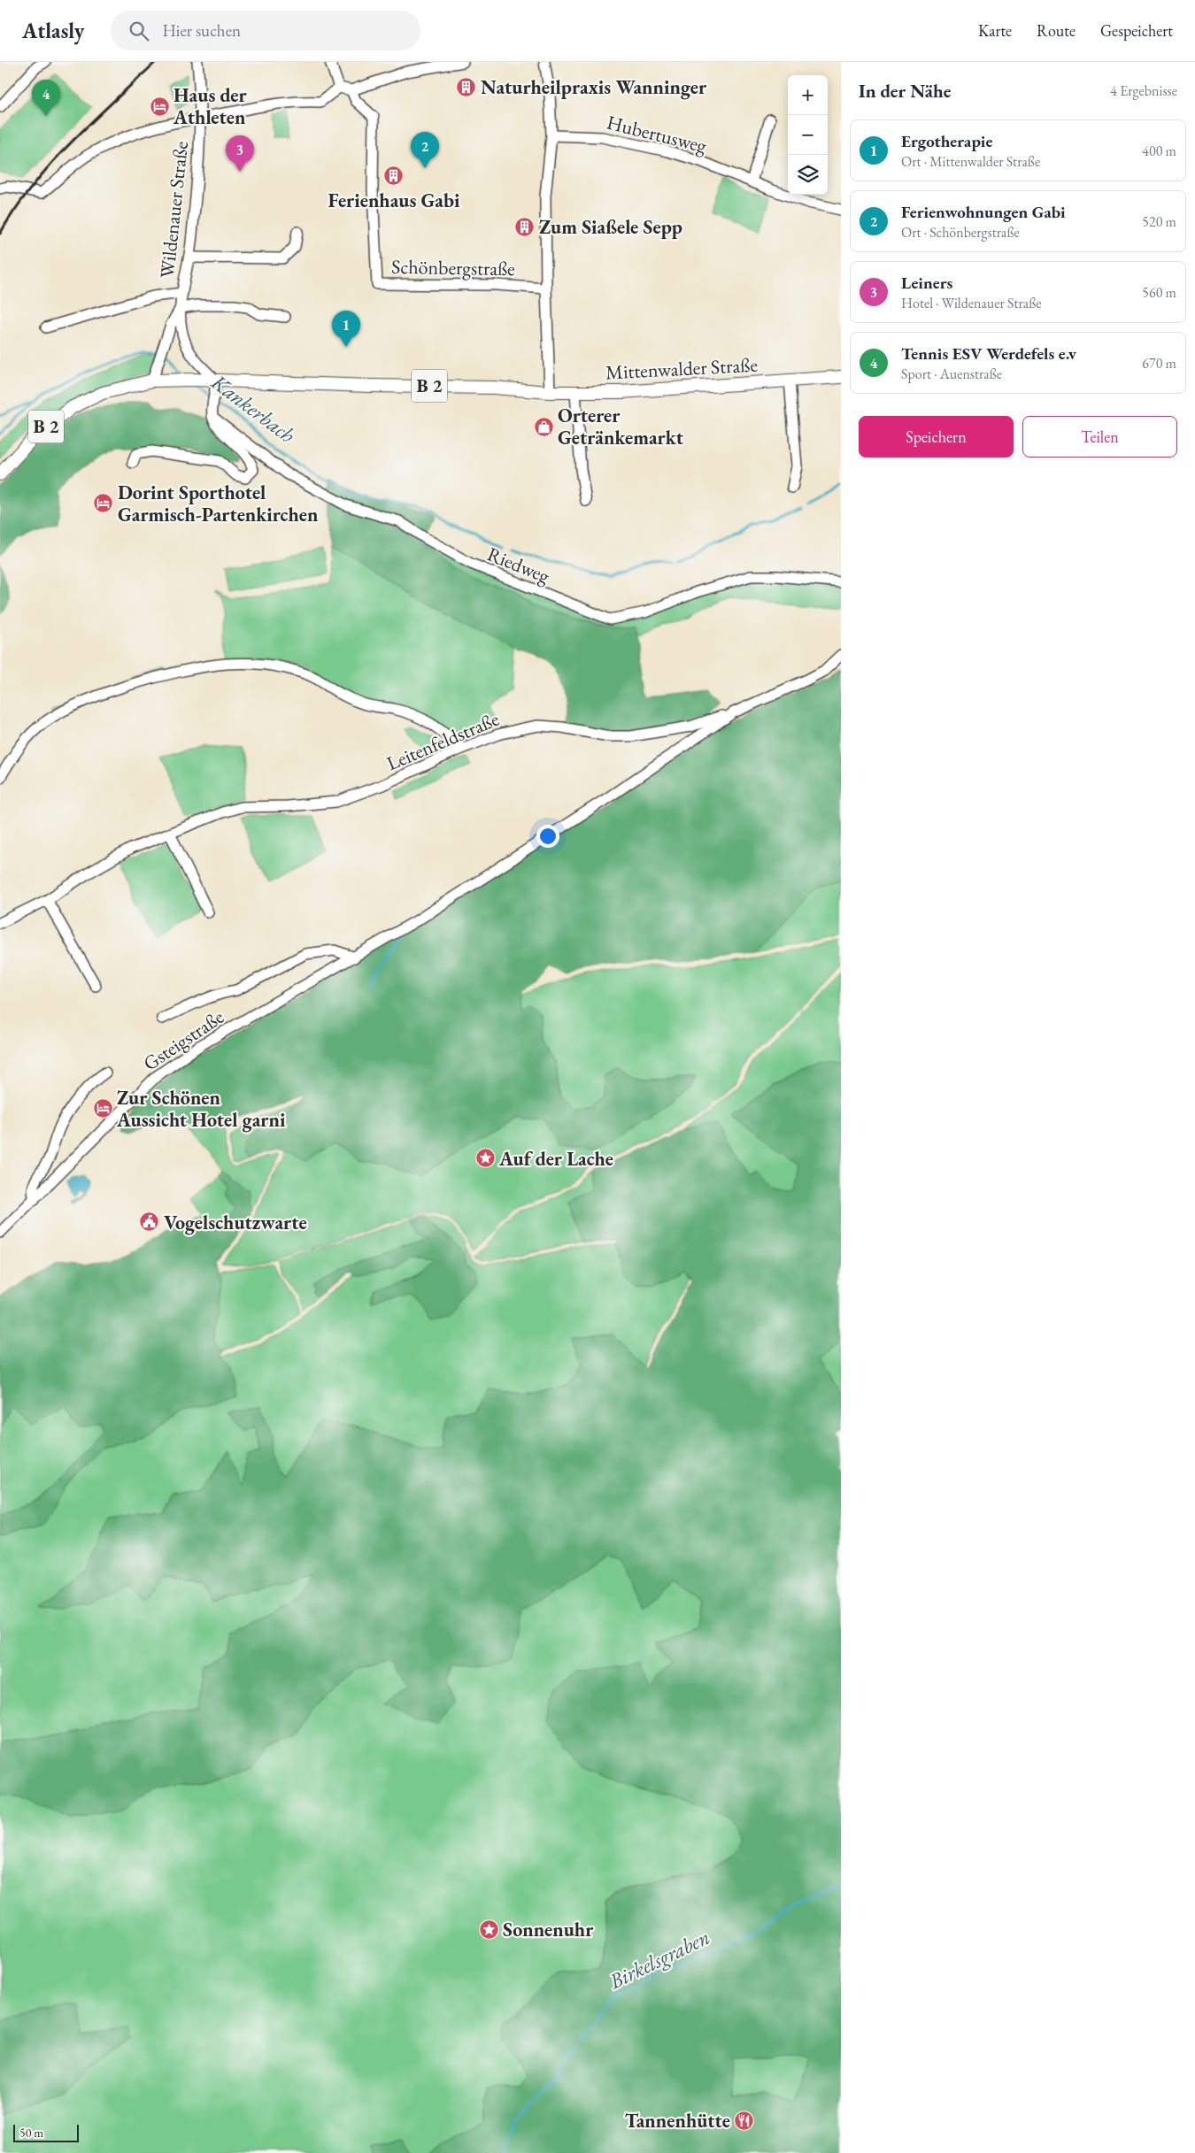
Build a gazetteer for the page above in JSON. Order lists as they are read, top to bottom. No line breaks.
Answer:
{"streets":{"main road":["Mittenwalder Straße","B 2"],"street":["Hubertusweg","Wildenauer Straße","Schönbergstraße","Riedweg","Leitenfeldstraße","Gsteigstraße"]},"crossings":[["Wildenauer Straße","Mittenwalder Straße"],["Wildenauer Straße","B 2"],["Mittenwalder Straße","B 2"],["Leitenfeldstraße","Gsteigstraße"]],"water":["Kankerbach","Birkelsgraben"],"places":{"building":["Naturheilpraxis Wanninger","Ferienhaus Gabi","Zum Siaßele Sepp"],"hotel":["Haus der Athleten","Dorint Sporthotel Garmisch-Partenkirchen","Zur Schönen Aussicht Hotel garni"],"shop":["Orterer Getränkemarkt"],"place":["Auf der Lache","Sonnenuhr"],"public building":["Vogelschutzwarte"],"restaurant":["Tannenhütte"]},"scale_bar":"50 m","page":{"header":"Atlasly","search":"Hier suchen","nav":["Karte","Route","Gespeichert"],"heading":["In der Nähe","4 Ergebnisse"],"map_buttons":["+","−"],"pins":["4","2","3","1"],"list":[{"mark":"1","name":"Ergotherapie","note":"Ort · Mittenwalder Straße","value":"400 m"},{"mark":"2","name":"Ferienwohnungen Gabi","note":"Ort · Schönbergstraße","value":"520 m"},{"mark":"3","name":"Leiners","note":"Hotel · Wildenauer Straße","value":"560 m"},{"mark":"4","name":"Tennis ESV Werdefels e.v","note":"Sport · Auenstraße","value":"670 m"}],"buttons":["Speichern","Teilen"],"scale":"50 m"}}
